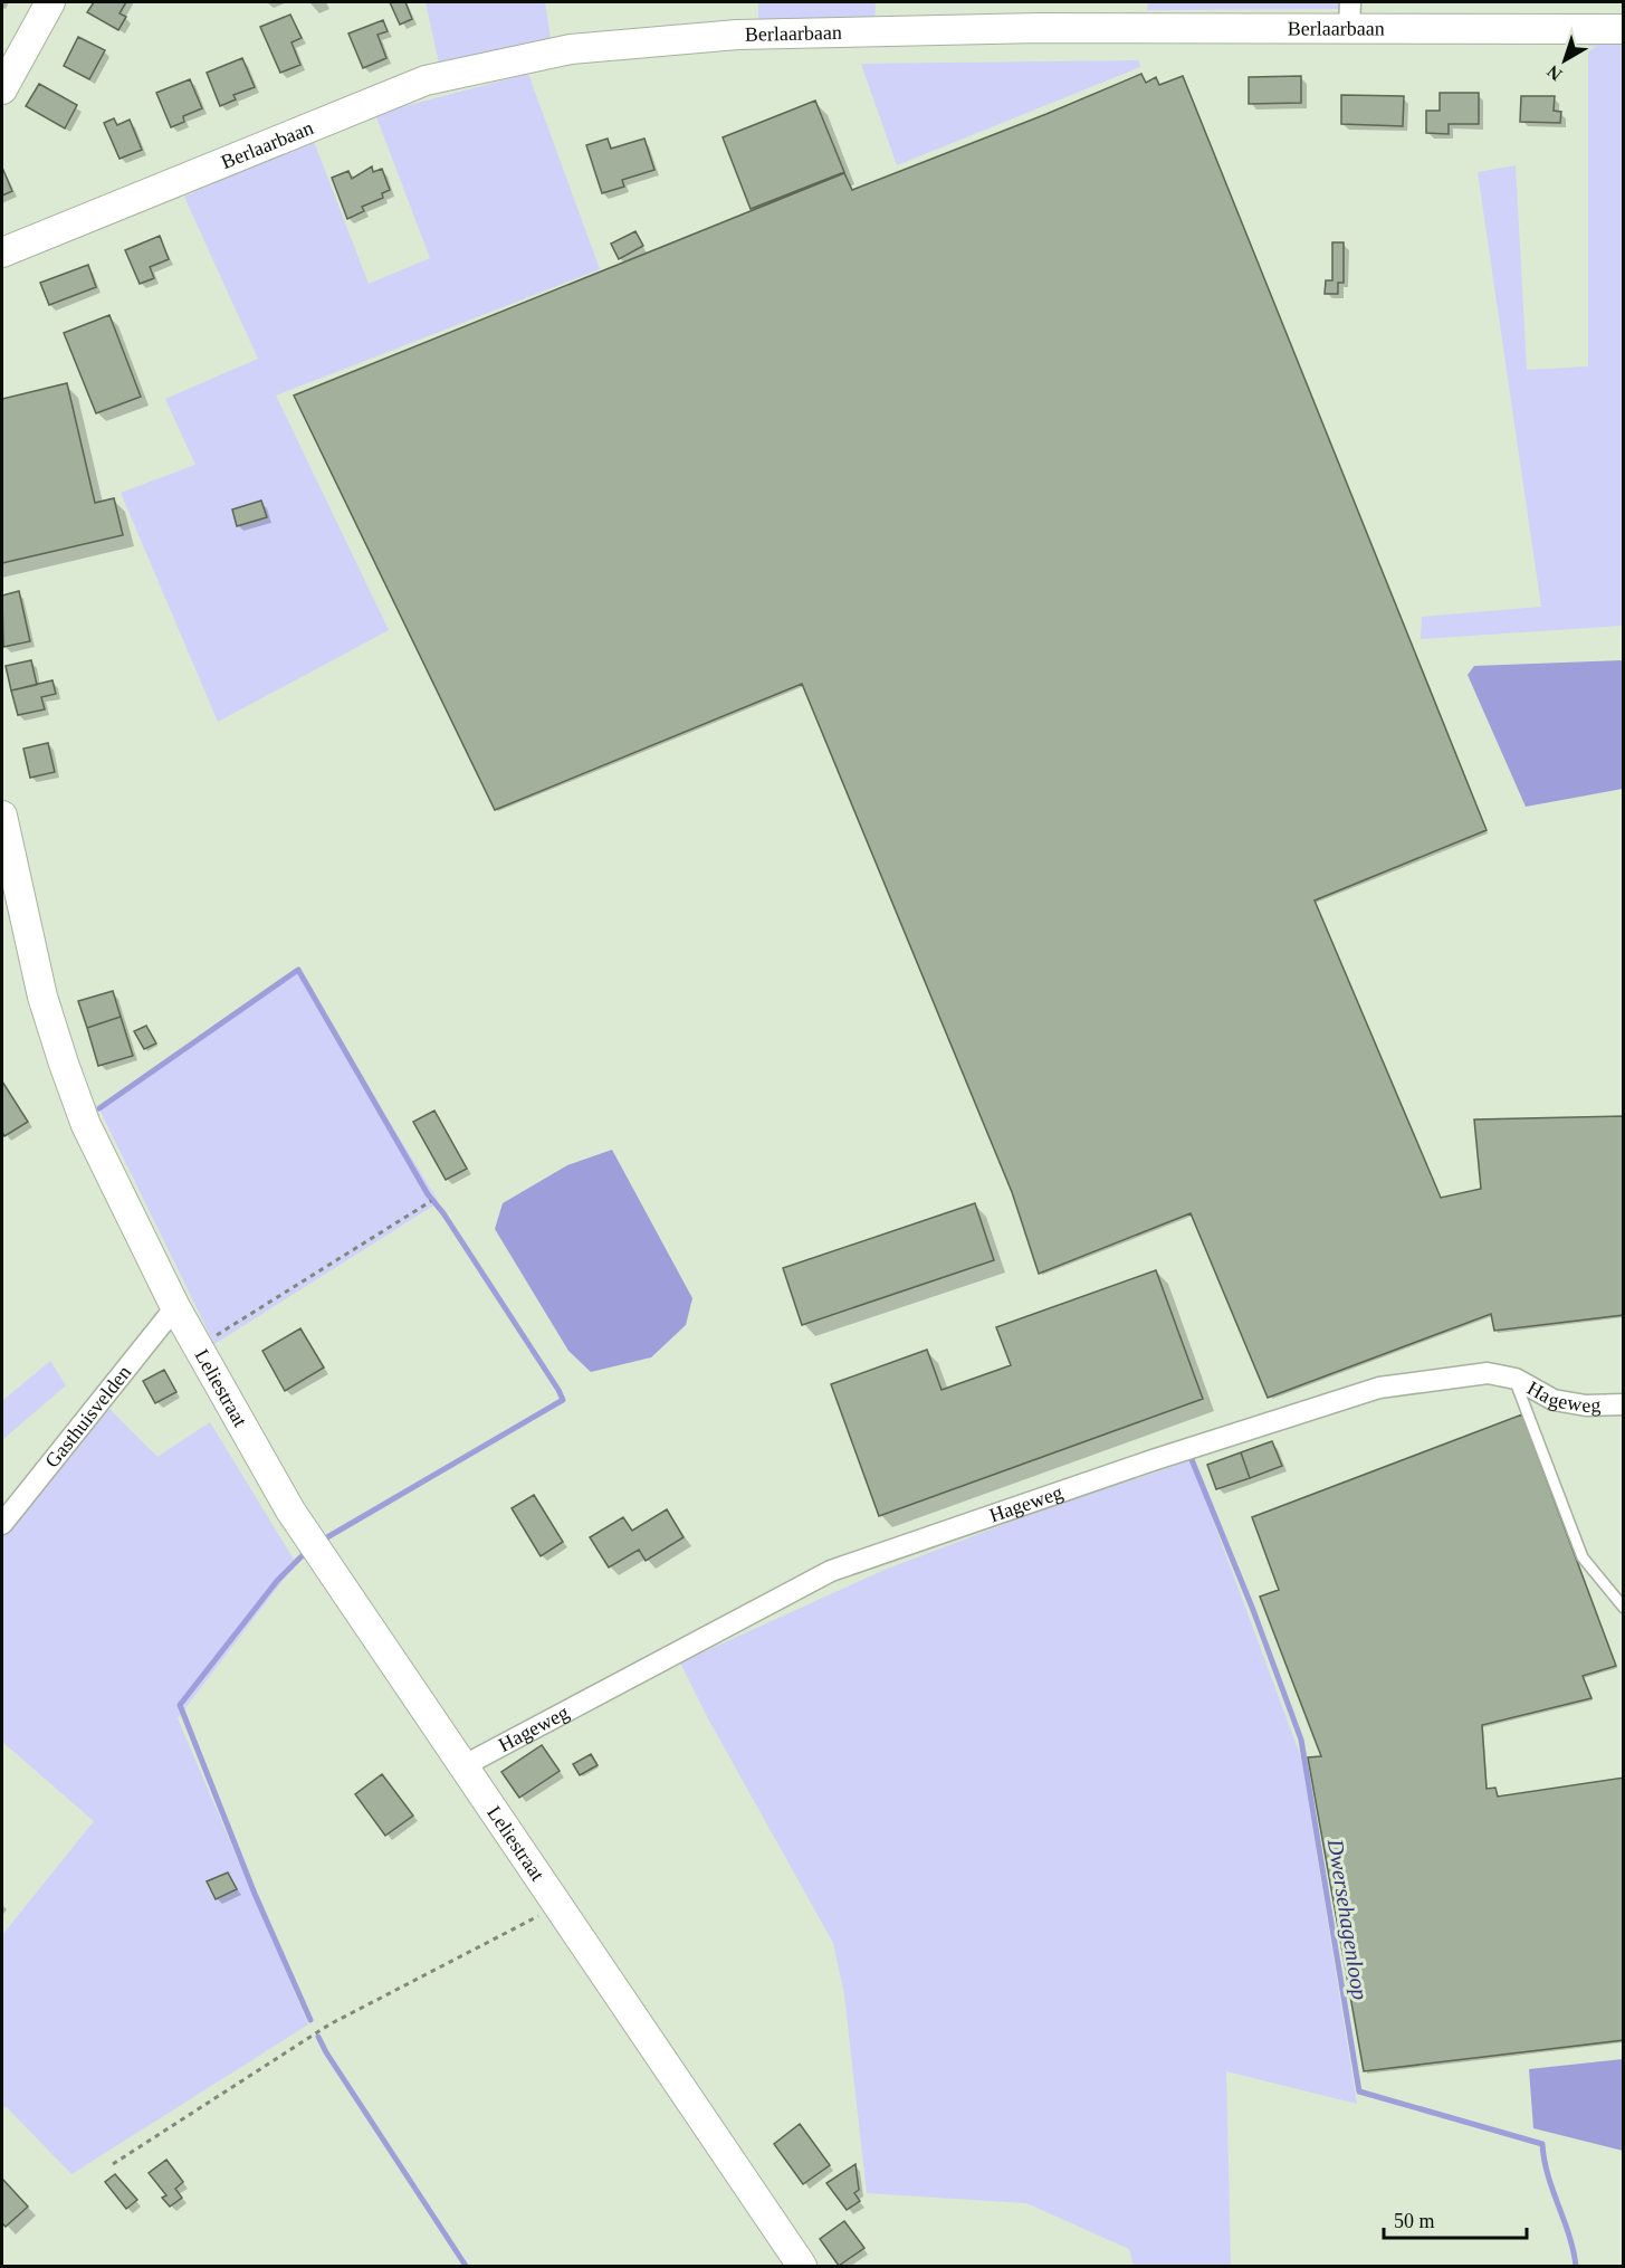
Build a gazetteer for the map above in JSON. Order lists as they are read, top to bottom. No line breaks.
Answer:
{"streets":{"street":["Berlaarbaan","Leliestraat","Hageweg","Gasthuisvelden"]},"crossings":[["Leliestraat","Hageweg"],["Leliestraat","Gasthuisvelden"]],"water":["Dwersehagenloop"],"scale_bar":"50 m","north":"bottom left"}
